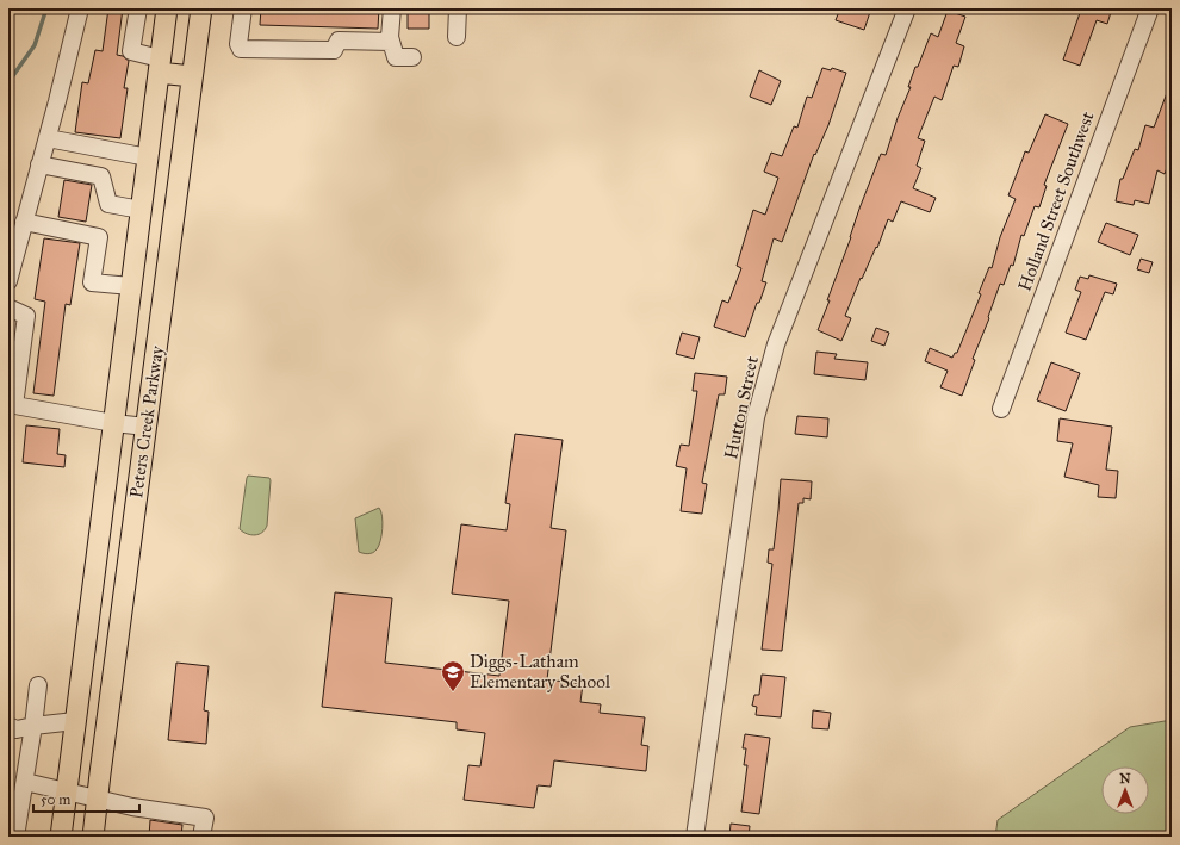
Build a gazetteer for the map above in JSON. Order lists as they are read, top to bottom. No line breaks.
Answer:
{"streets":{"main road":["Peters Creek Parkway"],"street":["Holland Street Southwest","Hutton Street"]},"places":{"school or university":["Diggs-Latham Elementary School"]},"scale_bar":"50 m","north":"top"}
